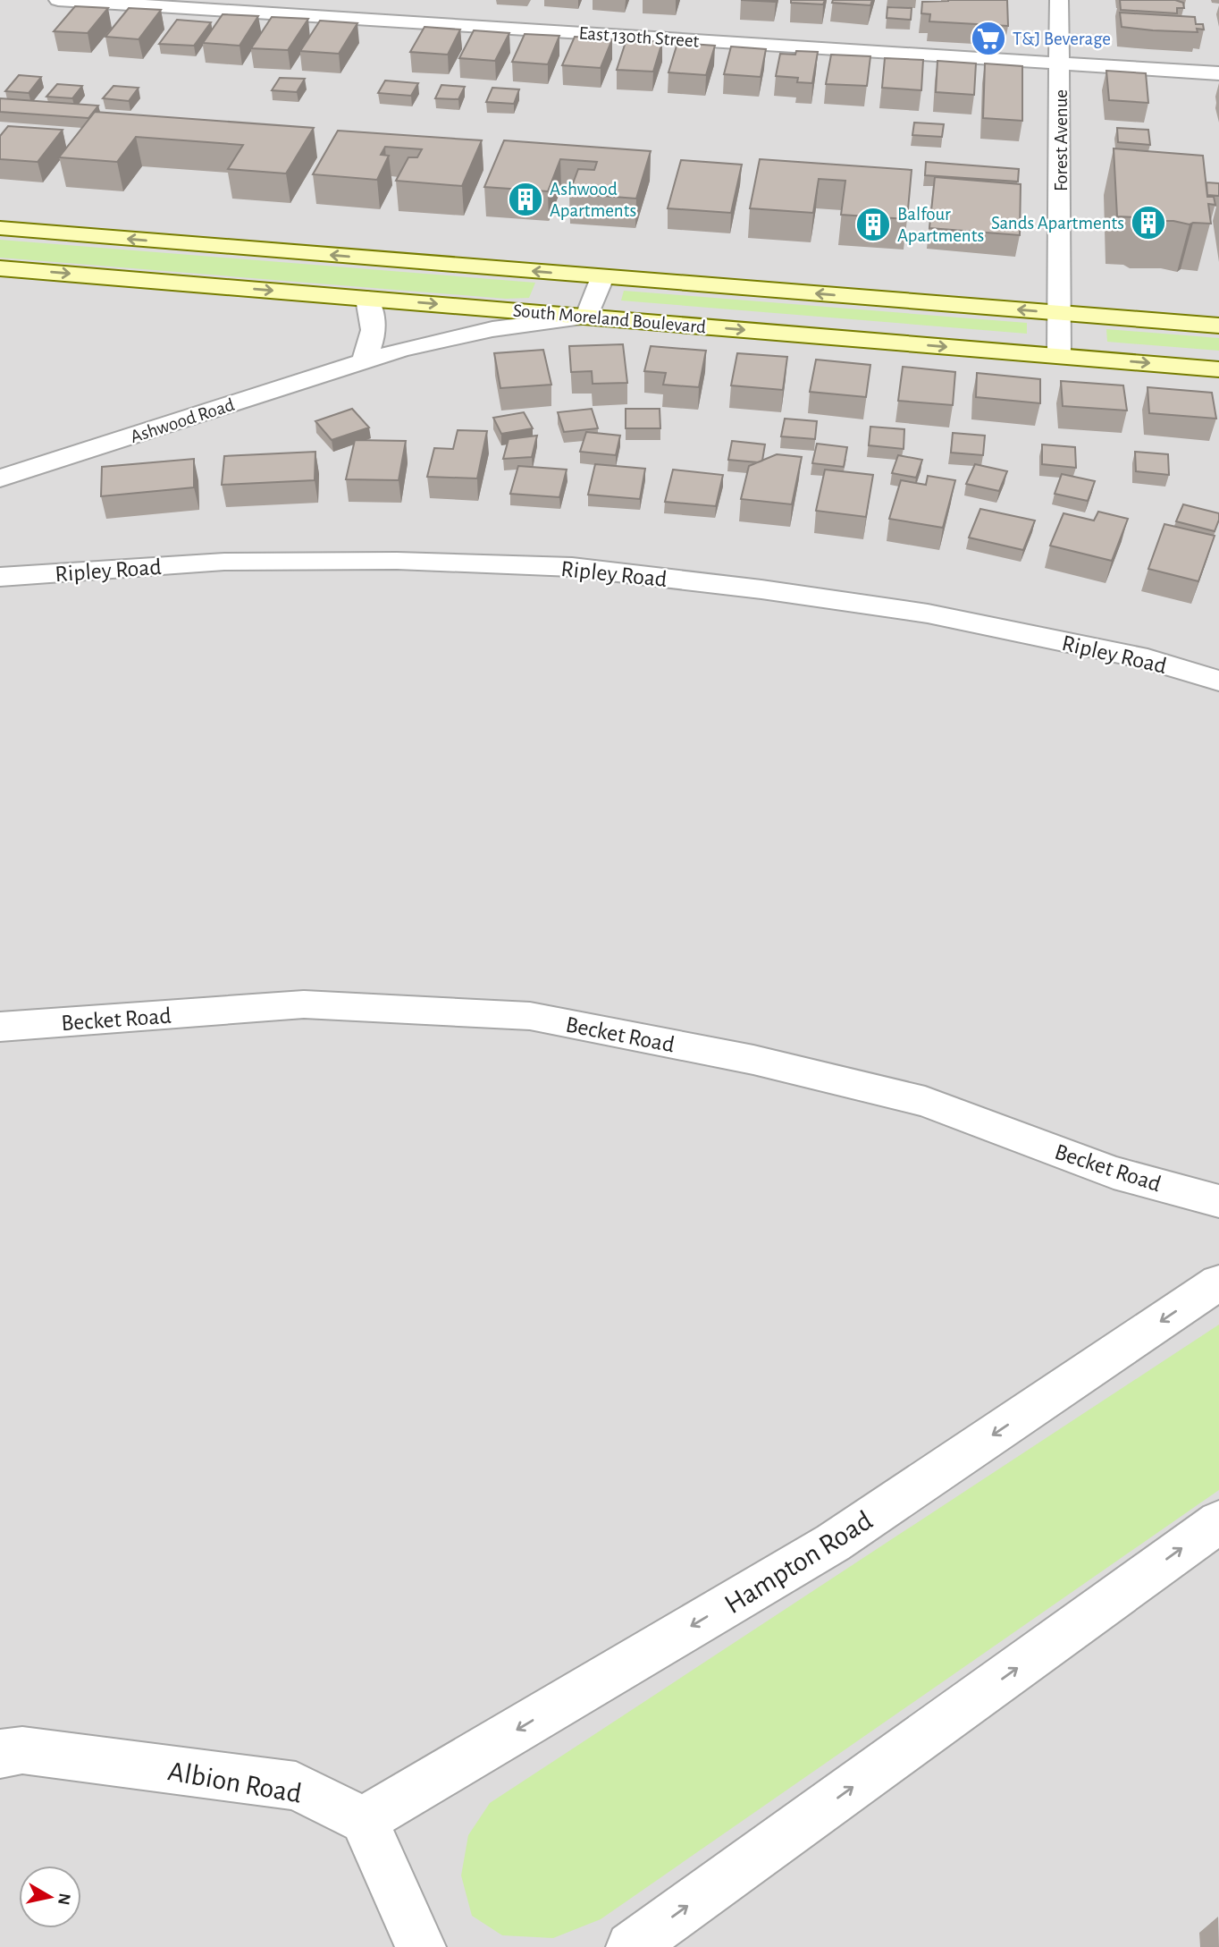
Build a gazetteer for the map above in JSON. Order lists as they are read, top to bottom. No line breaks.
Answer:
{"streets":{"street":["East 130th Street","Forest Avenue","South Moreland Boulevard","Ashwood Road","Ripley Road","Becket Road","Hampton Road","Albion Road"]},"crossings":[["East 130th Street","Forest Avenue"],["Forest Avenue","South Moreland Boulevard"],["South Moreland Boulevard","Ashwood Road"],["Hampton Road","Albion Road"]],"places":{"supermarket":["T&J Beverage"],"building":["Ashwood Apartments","Sands Apartments","Balfour Apartments"]},"north":"right"}
